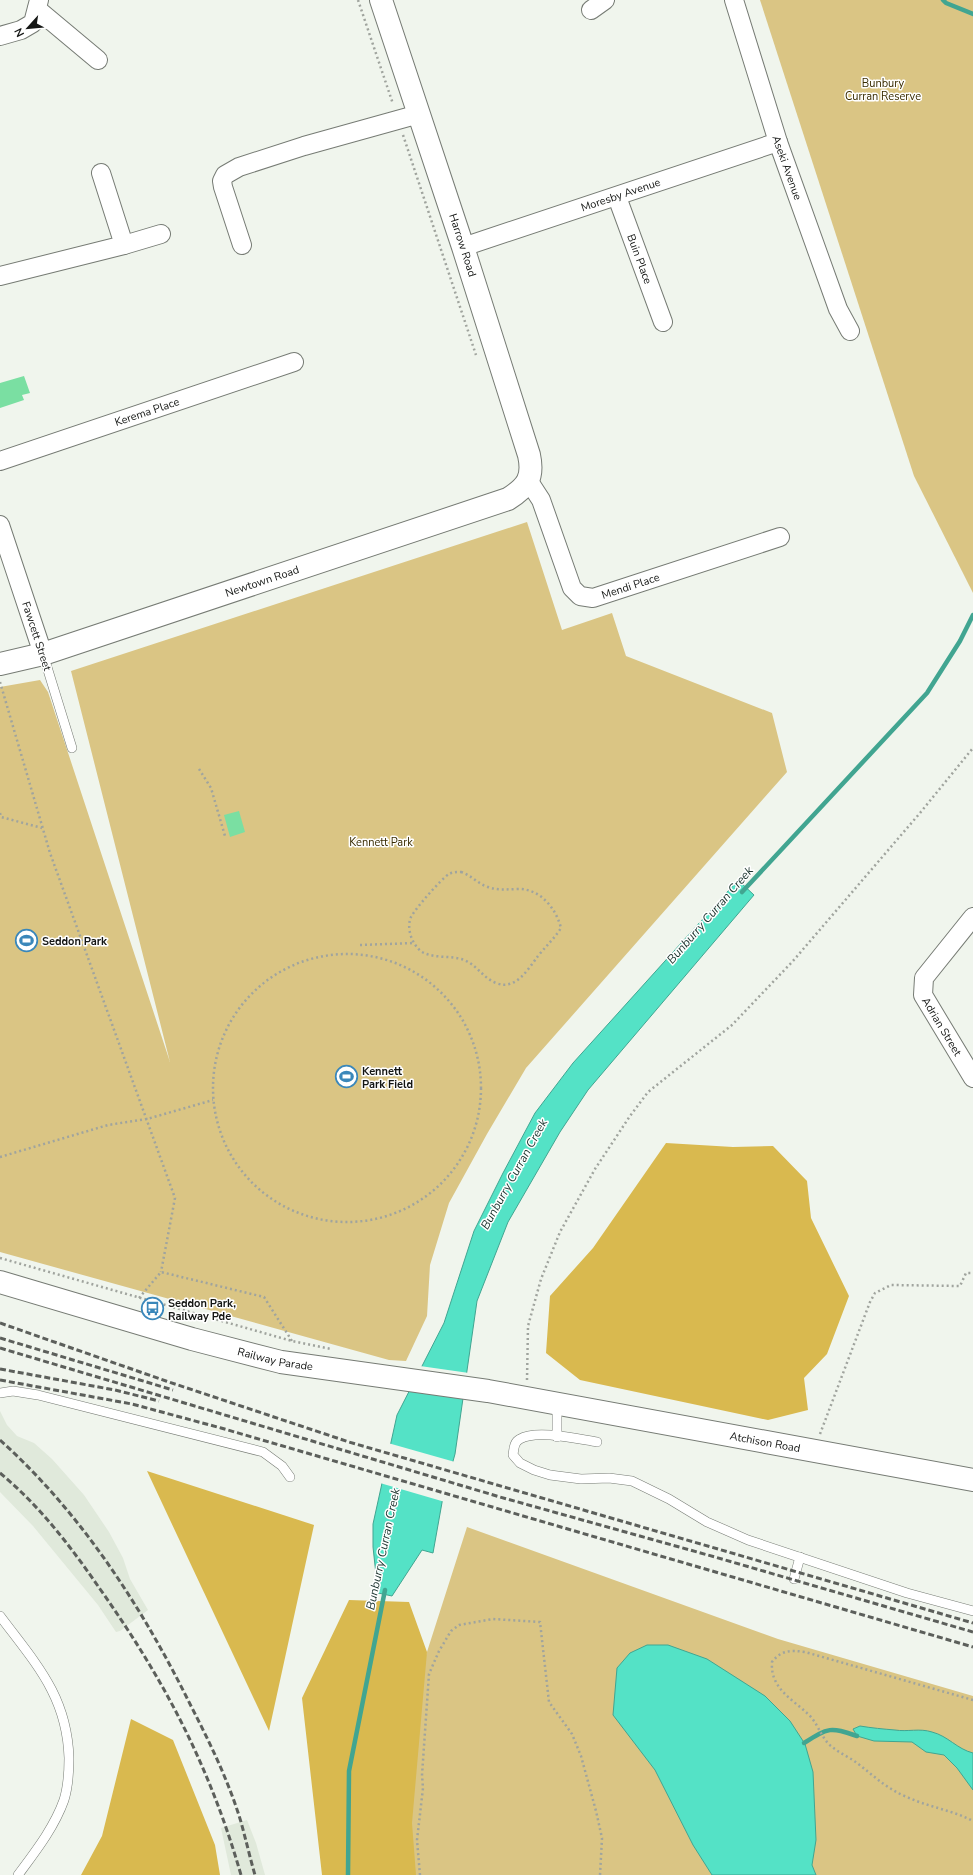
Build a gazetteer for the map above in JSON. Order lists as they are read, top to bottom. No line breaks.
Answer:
{"streets":{"street":["Aseki Avenue","Moresby Avenue","Harrow Road","Buin Place","Kerema Place","Newtown Road","Mendi Place","Fawcett Street","Adrian Street","Railway Parade","Atchison Road"]},"crossings":[["Aseki Avenue","Moresby Avenue"],["Moresby Avenue","Harrow Road"],["Moresby Avenue","Buin Place"],["Harrow Road","Newtown Road"],["Harrow Road","Mendi Place"],["Newtown Road","Mendi Place"],["Newtown Road","Fawcett Street"],["Railway Parade","Atchison Road"]],"water":["Bunburry Curran Creek"],"parks":["Bunbury Curran Reserve","Kennett Park"],"places":{"sports":["Seddon Park","Kennett Park Field"],"bus stop":["Seddon Park, Railway Pde"]},"north":"bottom left"}
